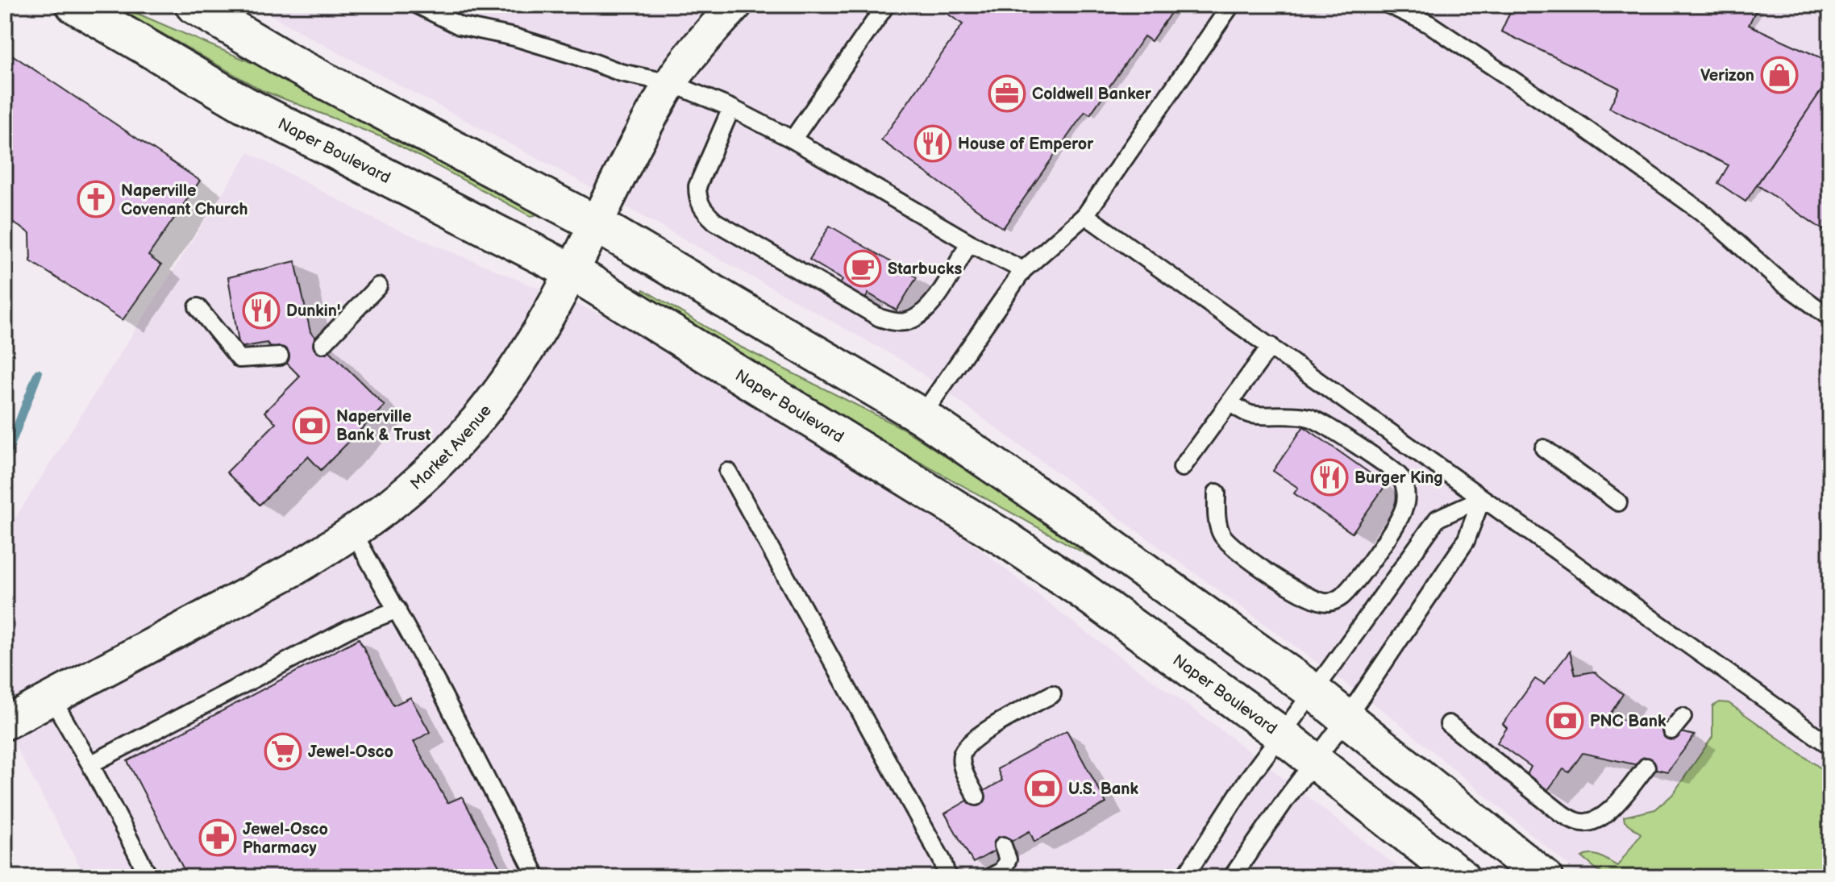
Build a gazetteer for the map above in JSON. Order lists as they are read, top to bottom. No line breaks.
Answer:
{"streets":{"main road":["Naper Boulevard"],"street":["Market Avenue"]},"crossings":[["Naper Boulevard","Market Avenue"]],"places":{"shop":["Verizon"],"office":["Coldwell Banker"],"restaurant":["House of Emperor","Dunkin'","Burger King"],"church":["Naperville Covenant Church"],"cafe":["Starbucks"],"bank":["Naperville Bank & Trust","PNC Bank","U.S. Bank"],"supermarket":["Jewel-Osco"],"pharmacy":["Jewel-Osco Pharmacy"]}}
